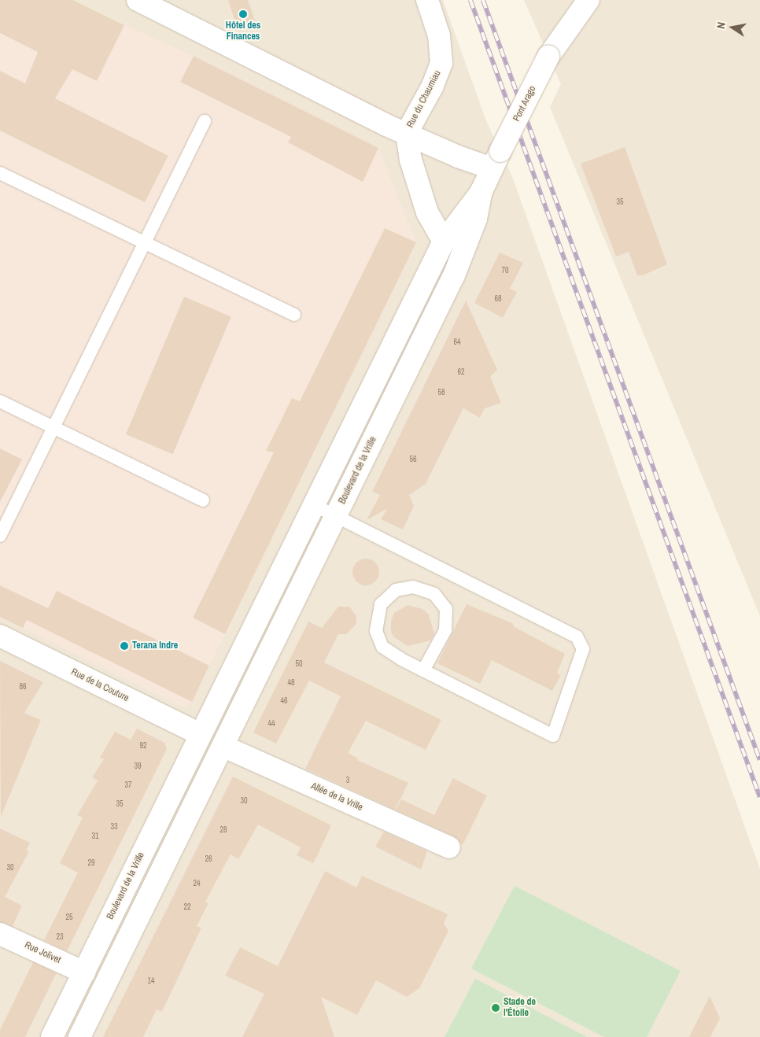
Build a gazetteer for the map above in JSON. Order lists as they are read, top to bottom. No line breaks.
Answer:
{"streets":{"main road":["Rue du Chaumiau","Pont Arago","Boulevard de la Vrille","Rue de la Couture","Allée de la Vrille","Rue Jolivet"]},"crossings":[["Rue du Chaumiau","Boulevard de la Vrille"],["Pont Arago","Boulevard de la Vrille"],["Boulevard de la Vrille","Rue de la Couture"],["Boulevard de la Vrille","Allée de la Vrille"],["Boulevard de la Vrille","Rue Jolivet"]],"places":["Hôtel des Finances","Terana Indre","Stade de l'Étoile"],"house_numbers":["35","70","68","64","62","58","56","50","48","86","46","44","92","39","3","37","30","35","33","28","31","26","29","30","24","22","25","23","14"],"north":"left"}
